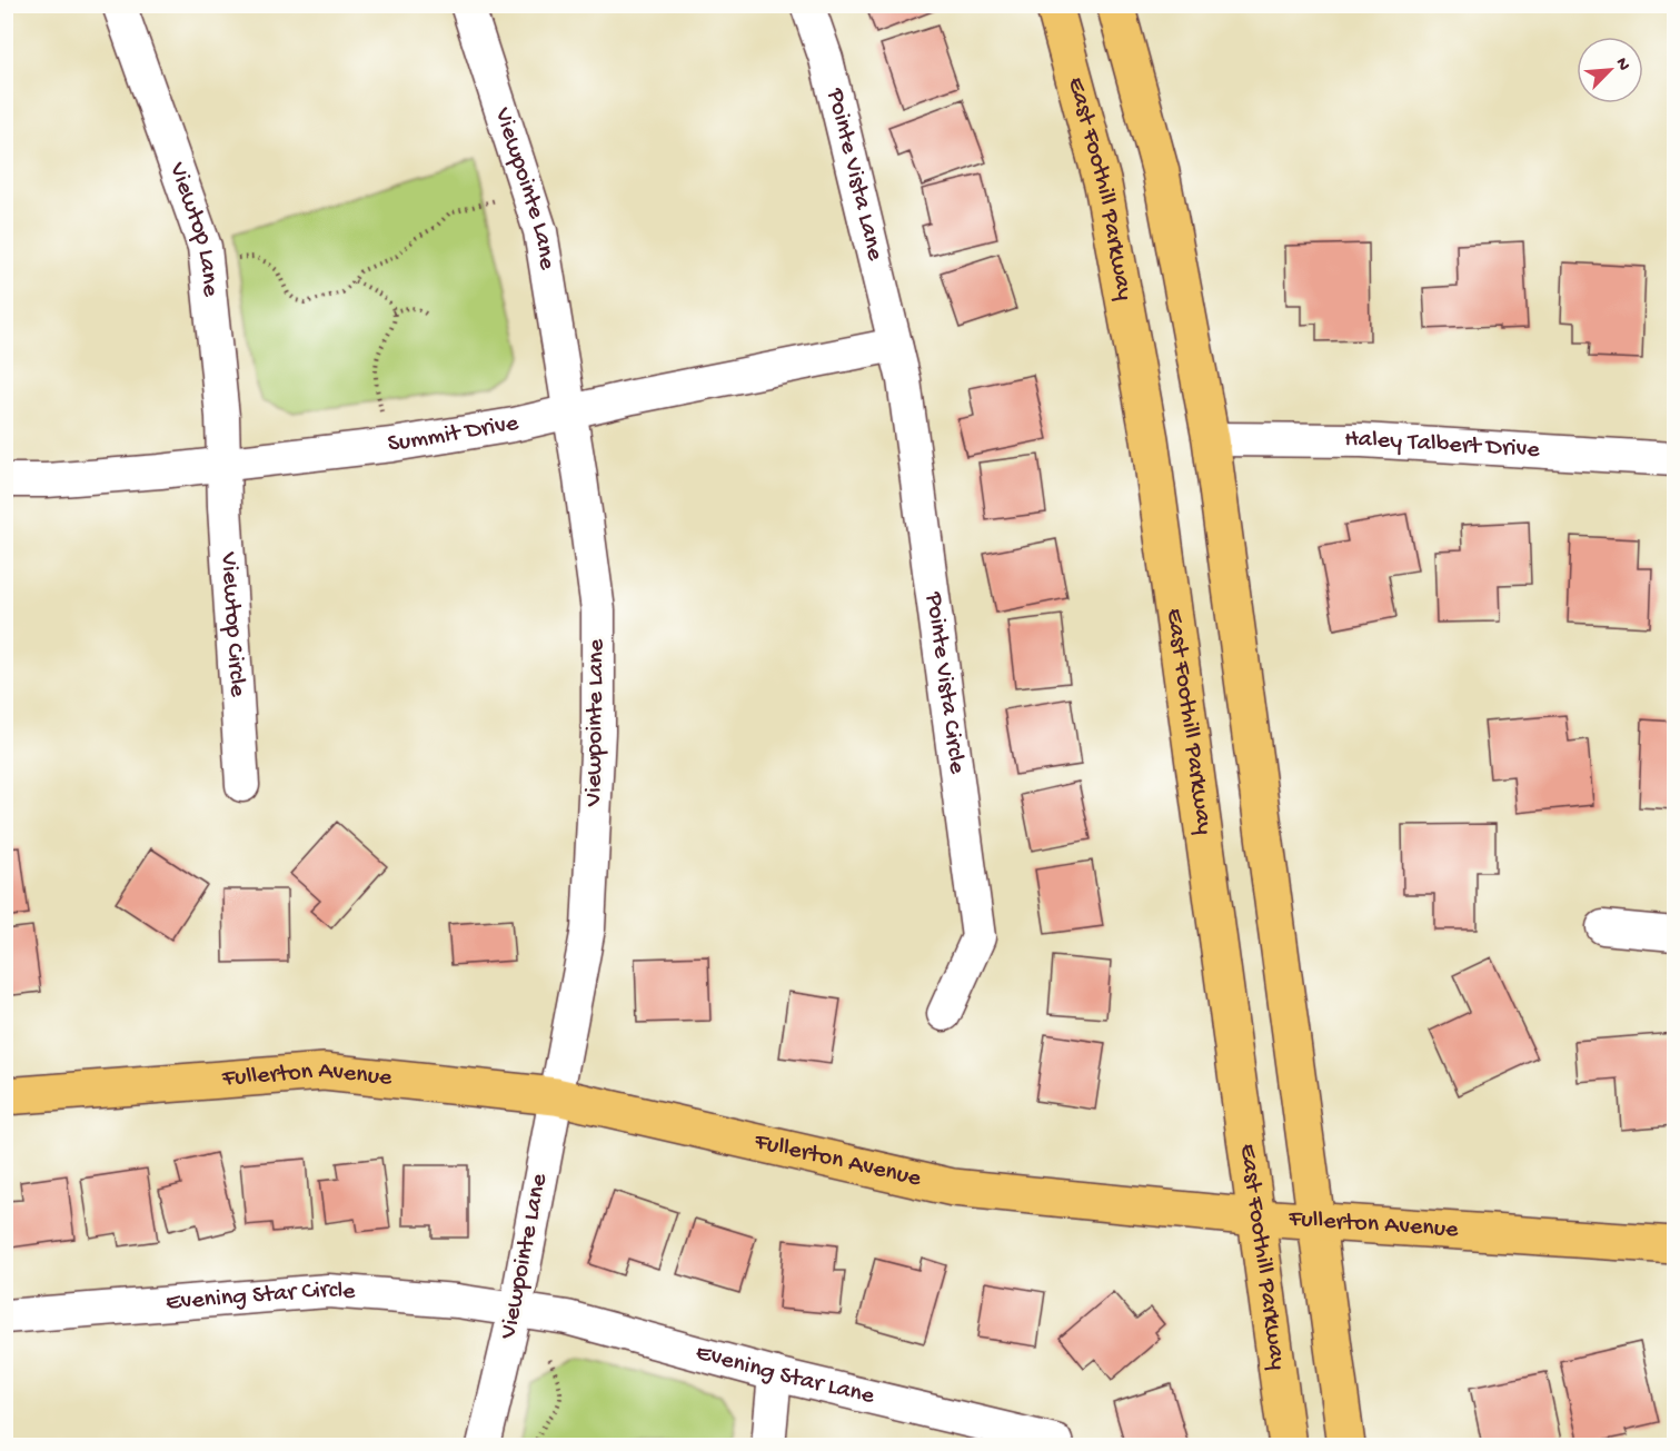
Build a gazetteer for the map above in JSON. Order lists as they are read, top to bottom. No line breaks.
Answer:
{"streets":{"main road":["East Foothill Parkway","Fullerton Avenue"],"street":["Pointe Vista Lane","Viewpointe Lane","Viewtop Lane","Summit Drive","Haley Talbert Drive","Viewtop Circle","Pointe Vista Circle","Evening Star Circle","Evening Star Lane"]},"crossings":[["Pointe Vista Lane","Summit Drive"],["Pointe Vista Lane","Pointe Vista Circle"],["Viewpointe Lane","Summit Drive"],["Viewpointe Lane","Fullerton Avenue"],["Viewpointe Lane","Evening Star Circle"],["Viewpointe Lane","Evening Star Lane"],["East Foothill Parkway","Fullerton Avenue"],["Viewtop Lane","Summit Drive"],["Viewtop Lane","Viewtop Circle"],["Summit Drive","Viewtop Circle"],["Summit Drive","Pointe Vista Circle"],["Evening Star Circle","Evening Star Lane"]],"north":"top right"}
